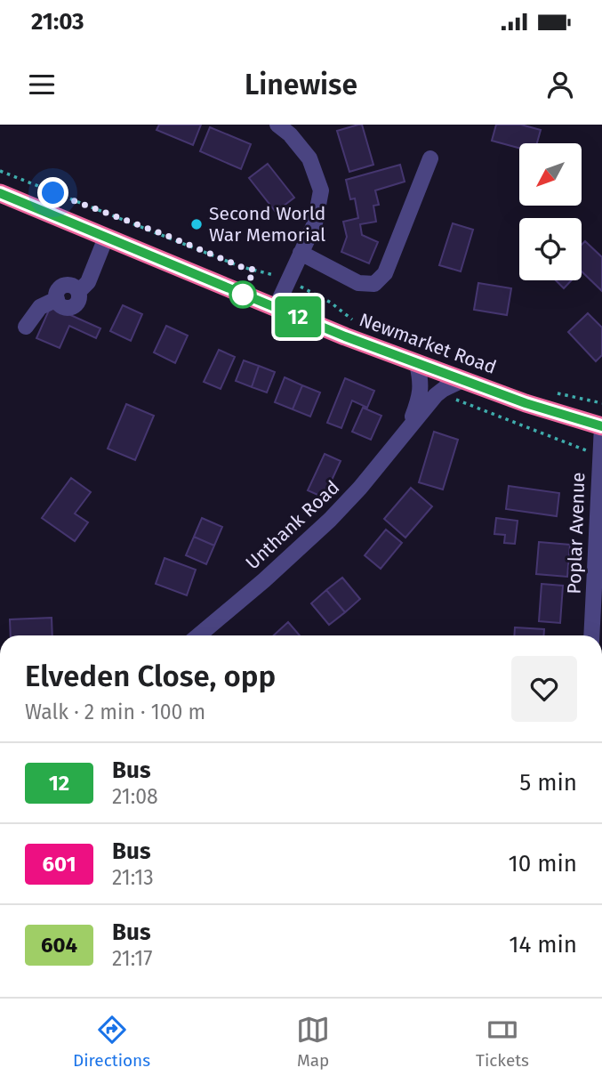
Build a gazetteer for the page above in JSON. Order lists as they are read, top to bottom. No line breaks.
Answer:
{"streets":{"highway":["Newmarket Road"],"street":["Unthank Road","Poplar Avenue"]},"crossings":[["Newmarket Road","Unthank Road"],["Newmarket Road","Poplar Avenue"]],"places":["Second World War Memorial"],"lines":["bus line 12"],"north":"bottom left","page":{"status":"21:03","header":"Linewise","on_map":"12","heading":["Elveden Close, opp","Walk · 2 min · 100 m"],"list":[{"mark":"12","name":"Bus","note":"21:08","value":"5 min"},{"mark":"601","name":"Bus","note":"21:13","value":"10 min"},{"mark":"604","name":"Bus","note":"21:17","value":"14 min"}],"tabs":["Directions","Map","Tickets"]}}
